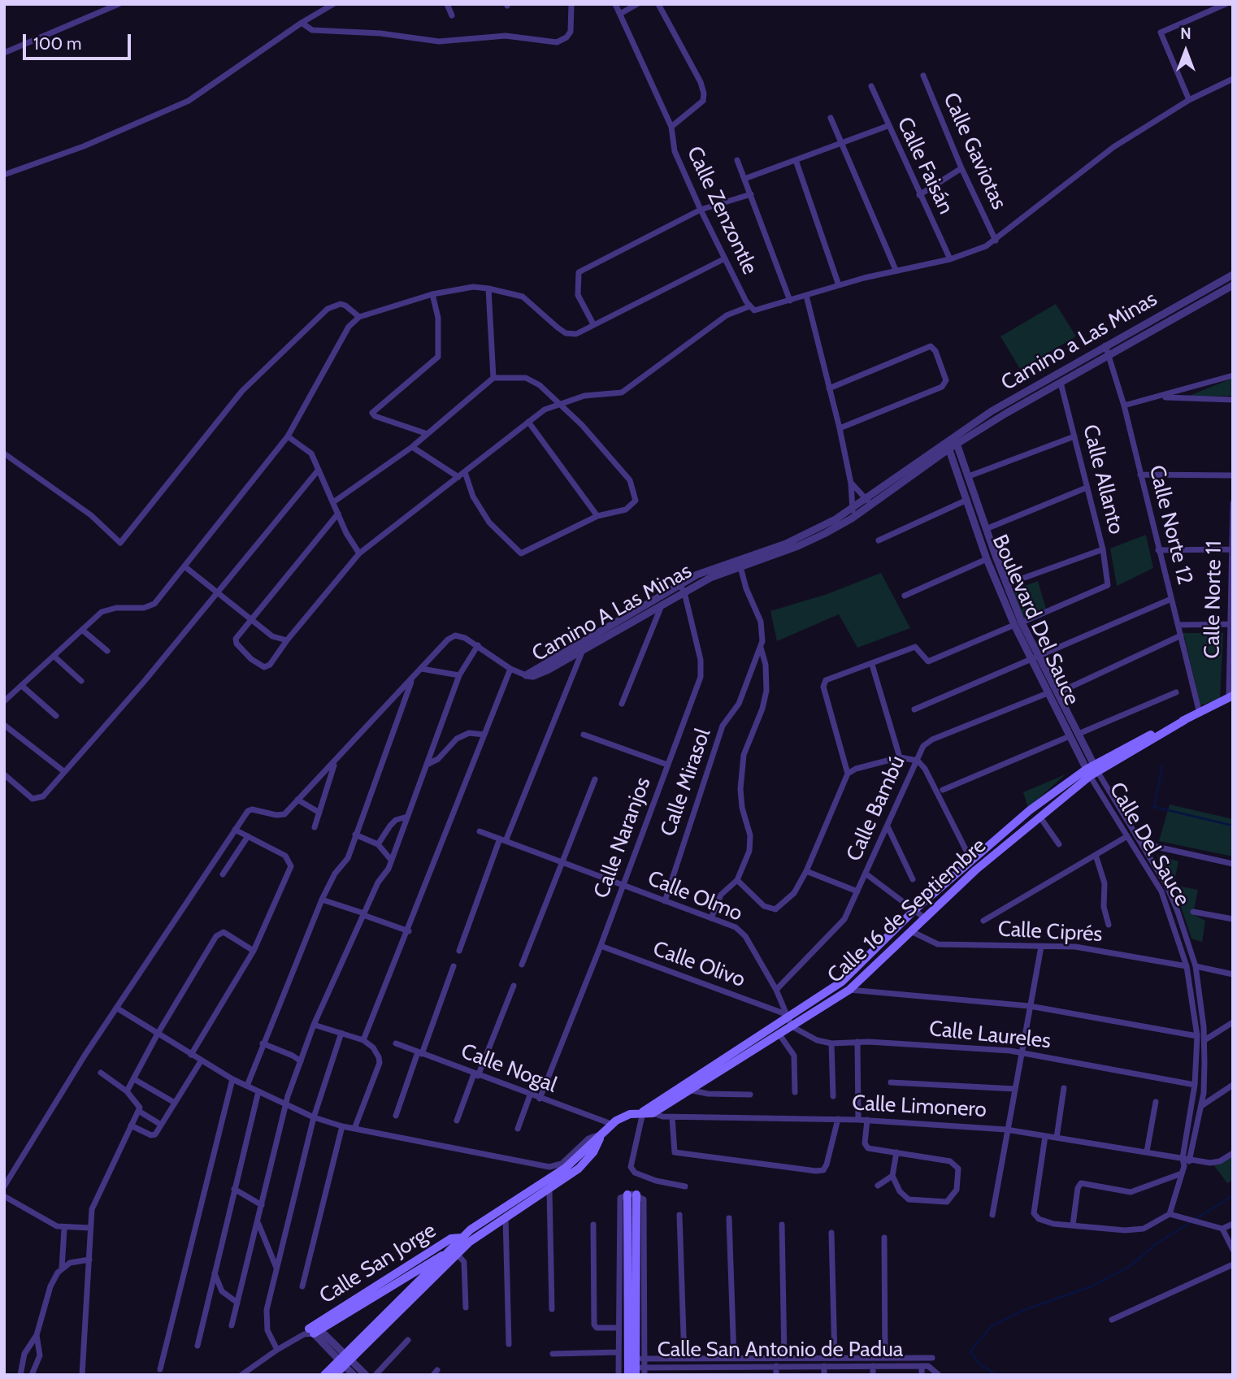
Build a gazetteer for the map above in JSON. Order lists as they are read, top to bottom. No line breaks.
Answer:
{"streets":{"main road":["Calle 16 de Septiembre","Calle San Jorge"],"street":["Calle Gaviotas","Calle Faisán","Calle Zenzontle","Camino a Las Minas","Calle Allanto","Calle Norte 12","Calle Norte 11","Camino A Las Minas","Boulevard Del Sauce","Calle Mirasol","Calle Bambú","Calle Naranjos","Calle Del Sauce","Calle Olmo","Calle Ciprés","Calle Olivo","Calle Laureles","Calle Nogal","Calle Limonero","Calle San Antonio de Padua"]},"crossings":[["Camino a Las Minas","Calle Allanto"],["Camino a Las Minas","Calle Norte 12"],["Camino a Las Minas","Camino A Las Minas"],["Camino a Las Minas","Boulevard Del Sauce"],["Calle Allanto","Boulevard Del Sauce"],["Camino A Las Minas","Boulevard Del Sauce"],["Camino A Las Minas","Calle Naranjos"],["Boulevard Del Sauce","Calle Bambú"],["Boulevard Del Sauce","Calle Del Sauce"],["Boulevard Del Sauce","Calle 16 de Septiembre"],["Calle Mirasol","Calle Olmo"],["Calle Bambú","Calle Olmo"],["Calle Naranjos","Calle Olmo"],["Calle Naranjos","Calle Olivo"],["Calle Naranjos","Calle Nogal"],["Calle Del Sauce","Calle 16 de Septiembre"],["Calle Del Sauce","Calle Ciprés"],["Calle Del Sauce","Calle Laureles"],["Calle Del Sauce","Calle Limonero"],["Calle Olmo","Calle 16 de Septiembre"],["Calle Olmo","Calle Olivo"],["Calle Olmo","Calle Laureles"],["Calle 16 de Septiembre","Calle Ciprés"],["Calle 16 de Septiembre","Calle Olivo"],["Calle 16 de Septiembre","Calle Laureles"],["Calle 16 de Septiembre","Calle Nogal"],["Calle 16 de Septiembre","Calle Limonero"],["Calle Olivo","Calle Laureles"]],"scale_bar":"100 m","north":"top"}
